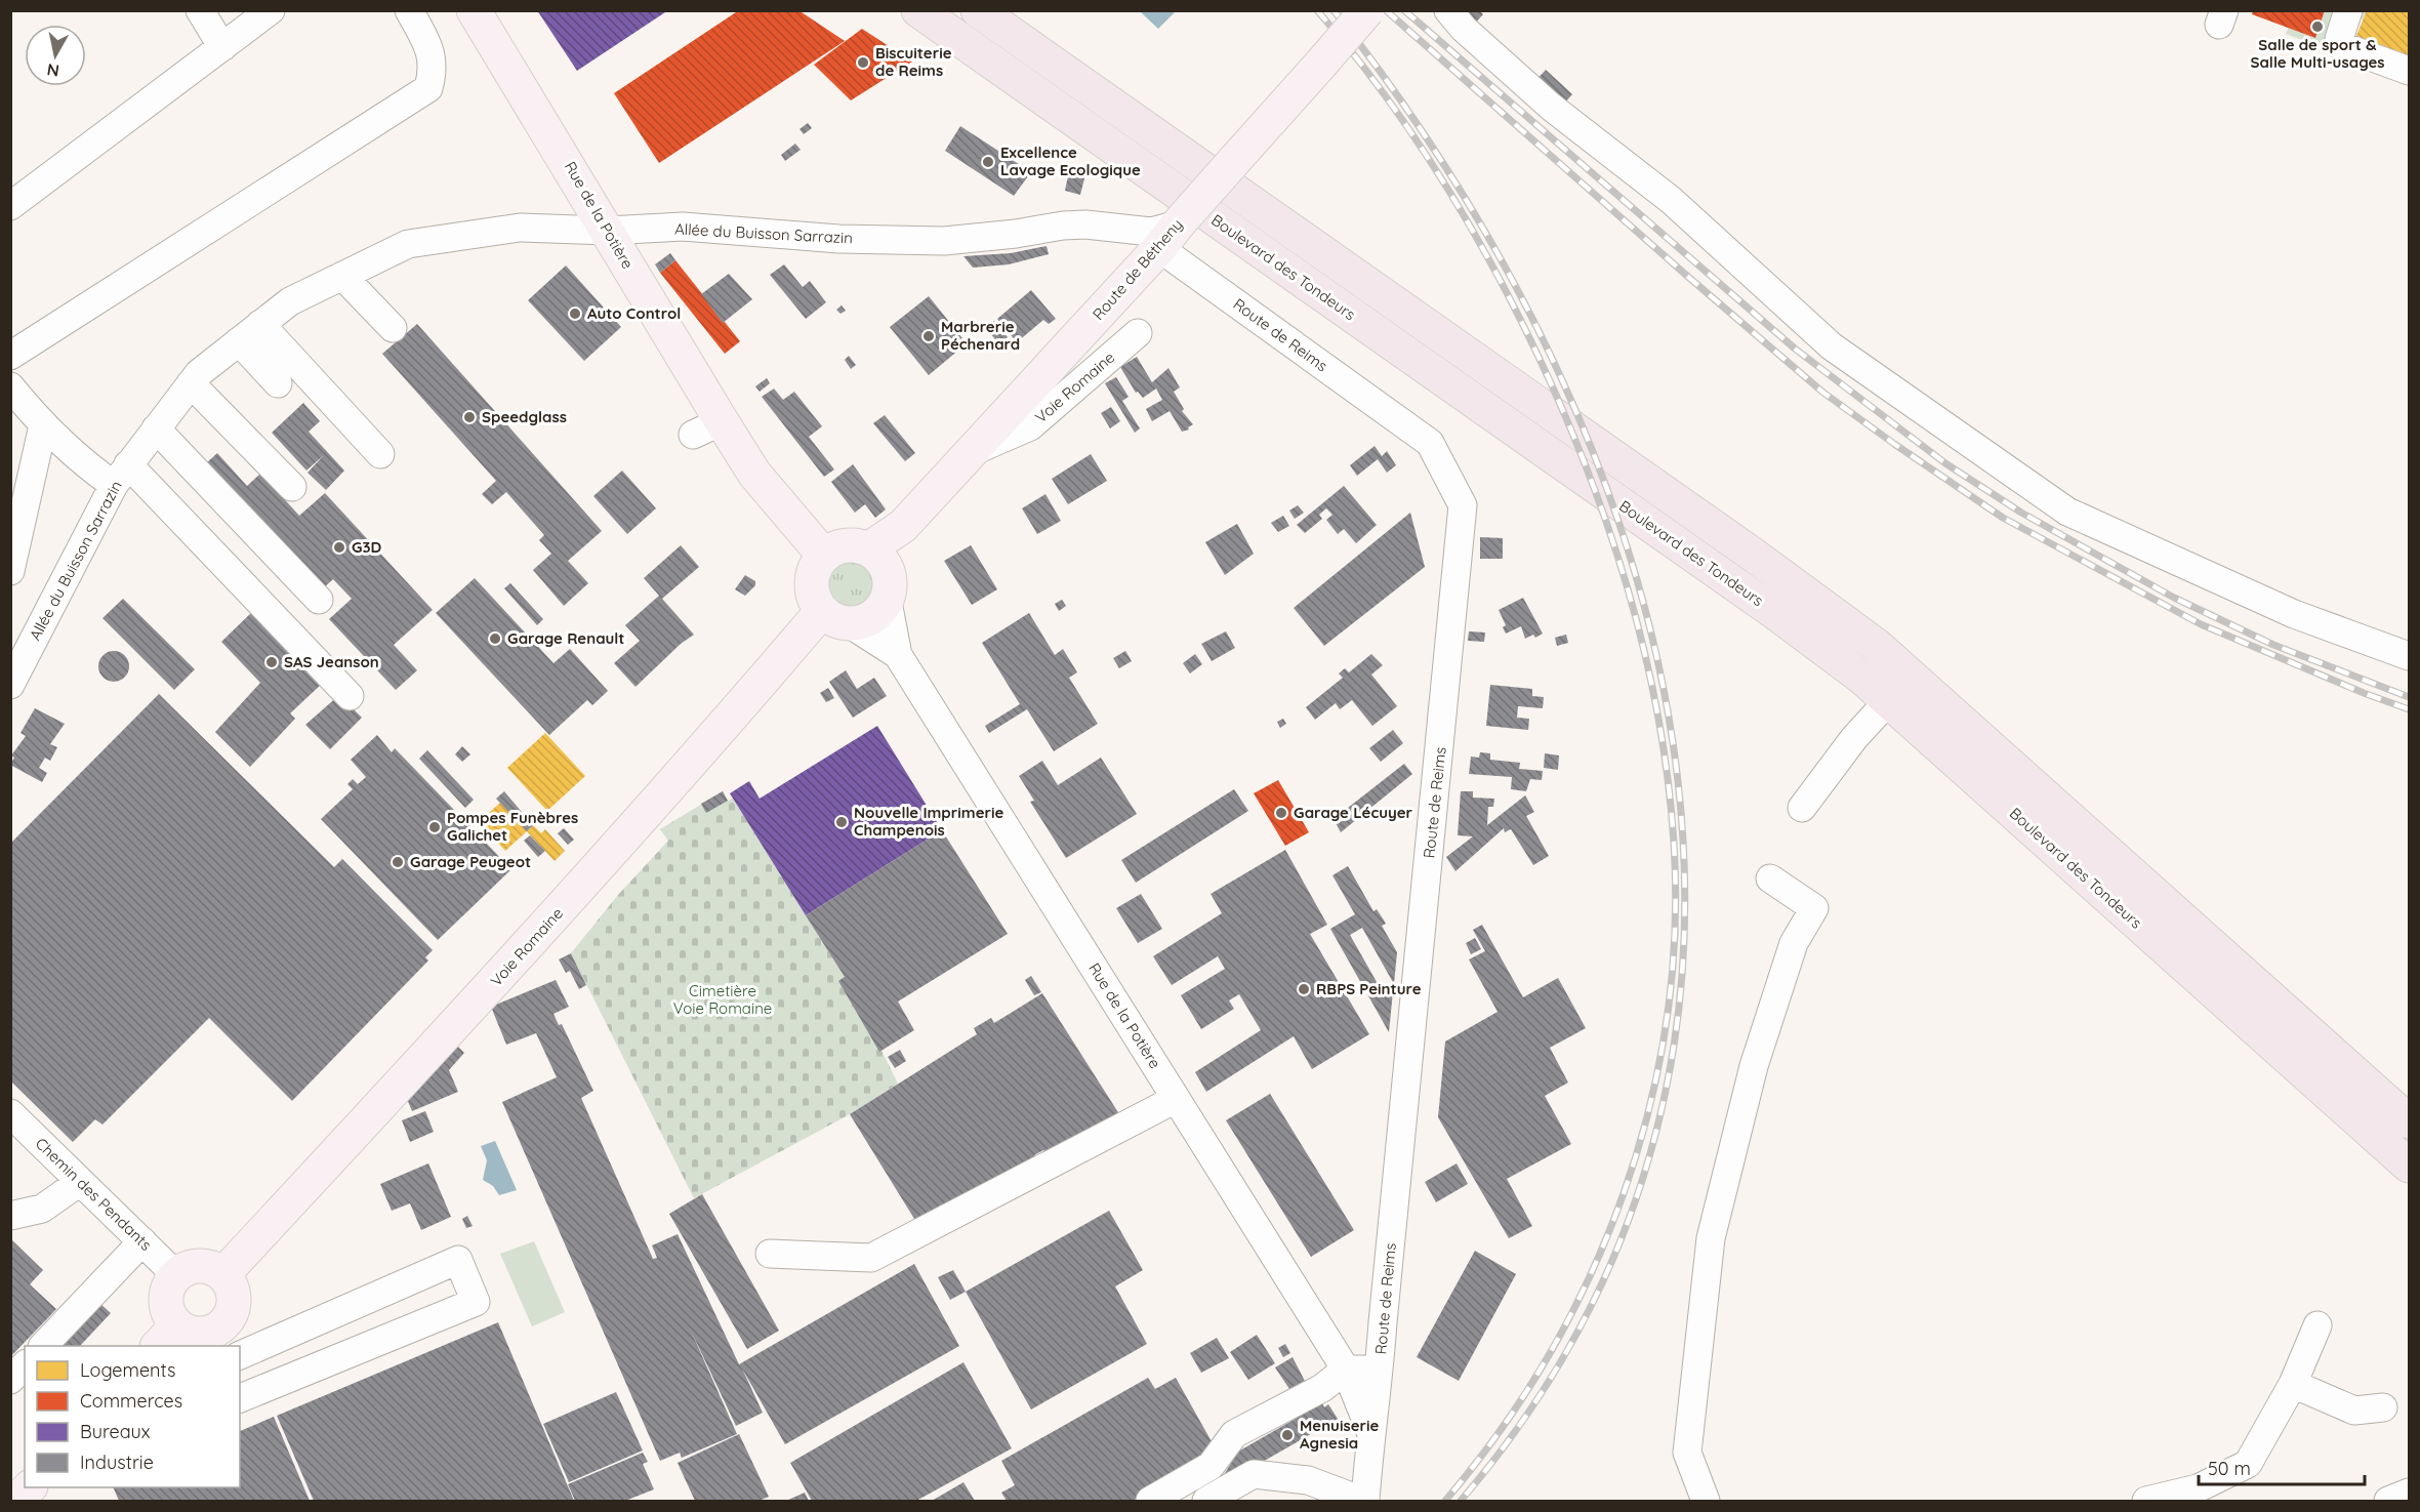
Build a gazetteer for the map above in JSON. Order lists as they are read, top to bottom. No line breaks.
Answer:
{"streets":{"highway":["Boulevard des Tondeurs"],"main road":["Rue de la Potière","Route de Bétheny","Voie Romaine"],"street":["Allée du Buisson Sarrazin","Route de Reims","Chemin des Pendants"]},"crossings":[["Rue de la Potière","Allée du Buisson Sarrazin"],["Rue de la Potière","Route de Bétheny"],["Rue de la Potière","Route de Reims"],["Rue de la Potière","Voie Romaine"],["Allée du Buisson Sarrazin","Route de Bétheny"],["Allée du Buisson Sarrazin","Route de Reims"],["Route de Bétheny","Route de Reims"],["Route de Bétheny","Voie Romaine"]],"parks":["Cimetière Voie Romaine"],"places":["Salle de sport & Salle Multi-usages","Biscuiterie de Reims","Excellence Lavage Ecologique","Auto Control","Marbrerie Péchenard","Speedglass","G3D","Garage Renault","SAS Jeanson","Garage Lécuyer","Nouvelle Imprimerie Champenois","Pompes Funèbres Galichet","Garage Peugeot","RBPS Peinture","Menuiserie Agnesia"],"legend":["Logements","Commerces","Bureaux","Industrie"],"scale_bar":"50 m","north":"bottom"}
